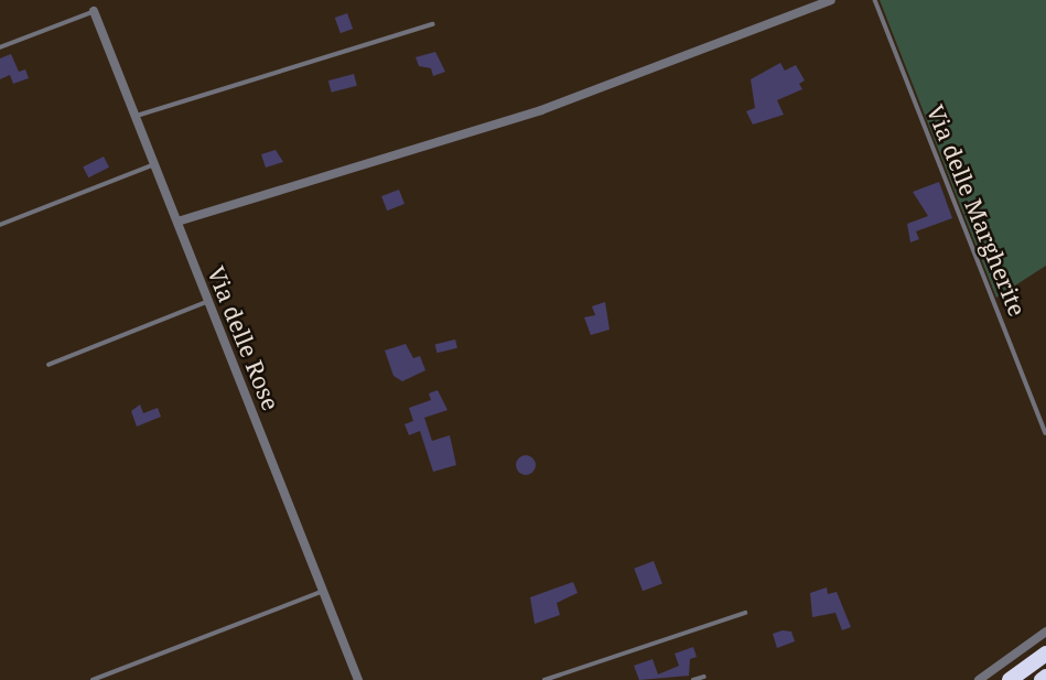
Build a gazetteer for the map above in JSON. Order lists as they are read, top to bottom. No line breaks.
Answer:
{"streets":{"street":["Via delle Rose"],"lane":["Via delle Margherite"]}}
